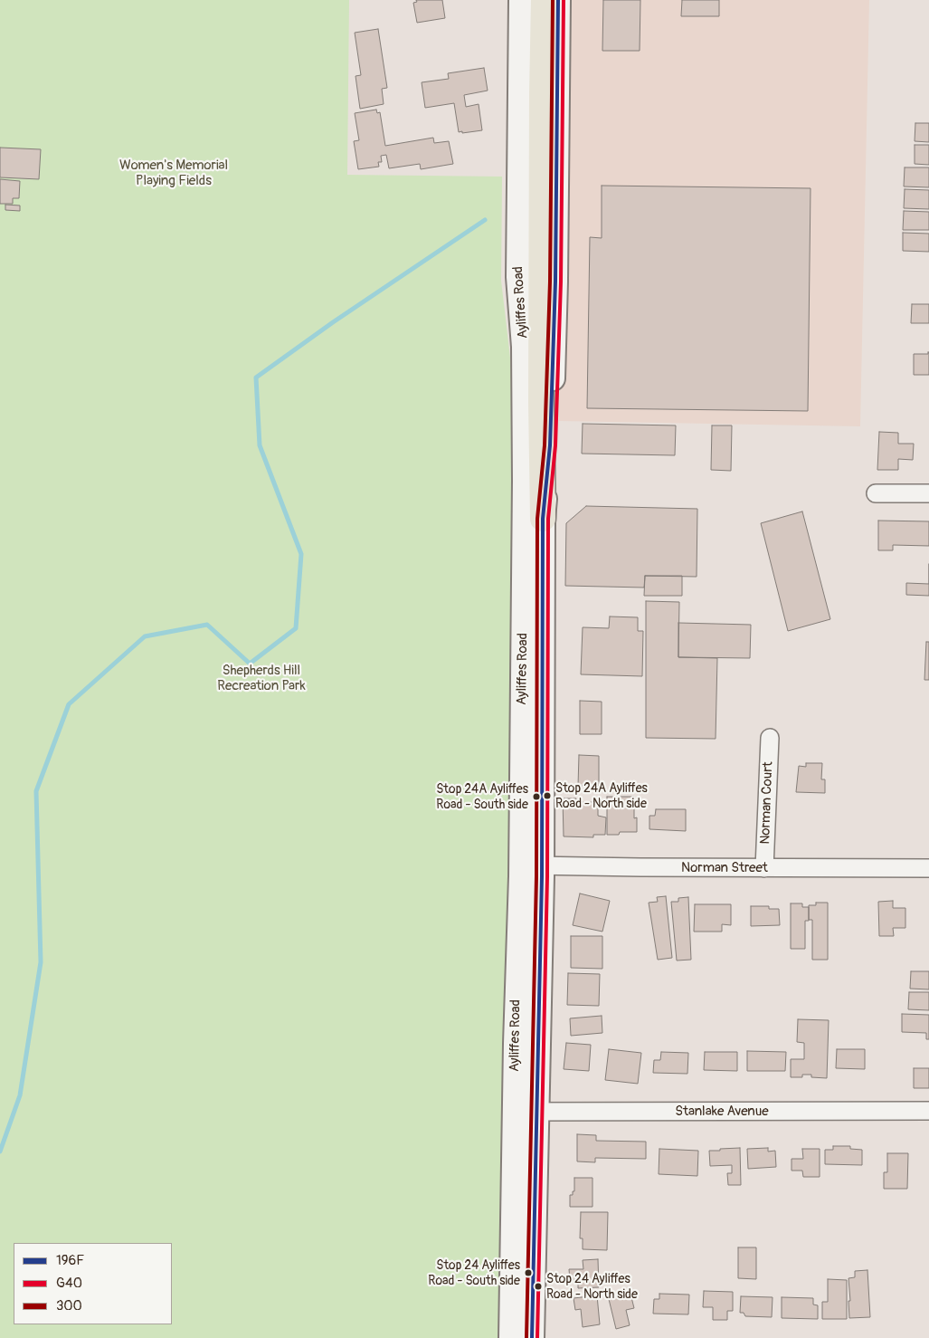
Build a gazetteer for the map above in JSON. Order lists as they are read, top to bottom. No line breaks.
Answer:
{"streets":{"main road":["Ayliffes Road"],"street":["Norman Court","Norman Street","Stanlake Avenue"]},"crossings":[["Ayliffes Road","Norman Street"],["Ayliffes Road","Stanlake Avenue"],["Norman Court","Norman Street"]],"parks":["Women's Memorial Playing Fields","Shepherds Hill Recreation Park"],"places":["Stop 24A Ayliffes Road - North side","Stop 24A Ayliffes Road - South side","Stop 24 Ayliffes Road - South side","Stop 24 Ayliffes Road - North side"],"lines":["transit line 196F","transit line G40","transit line 300"],"legend":["196F","G40","300"]}
